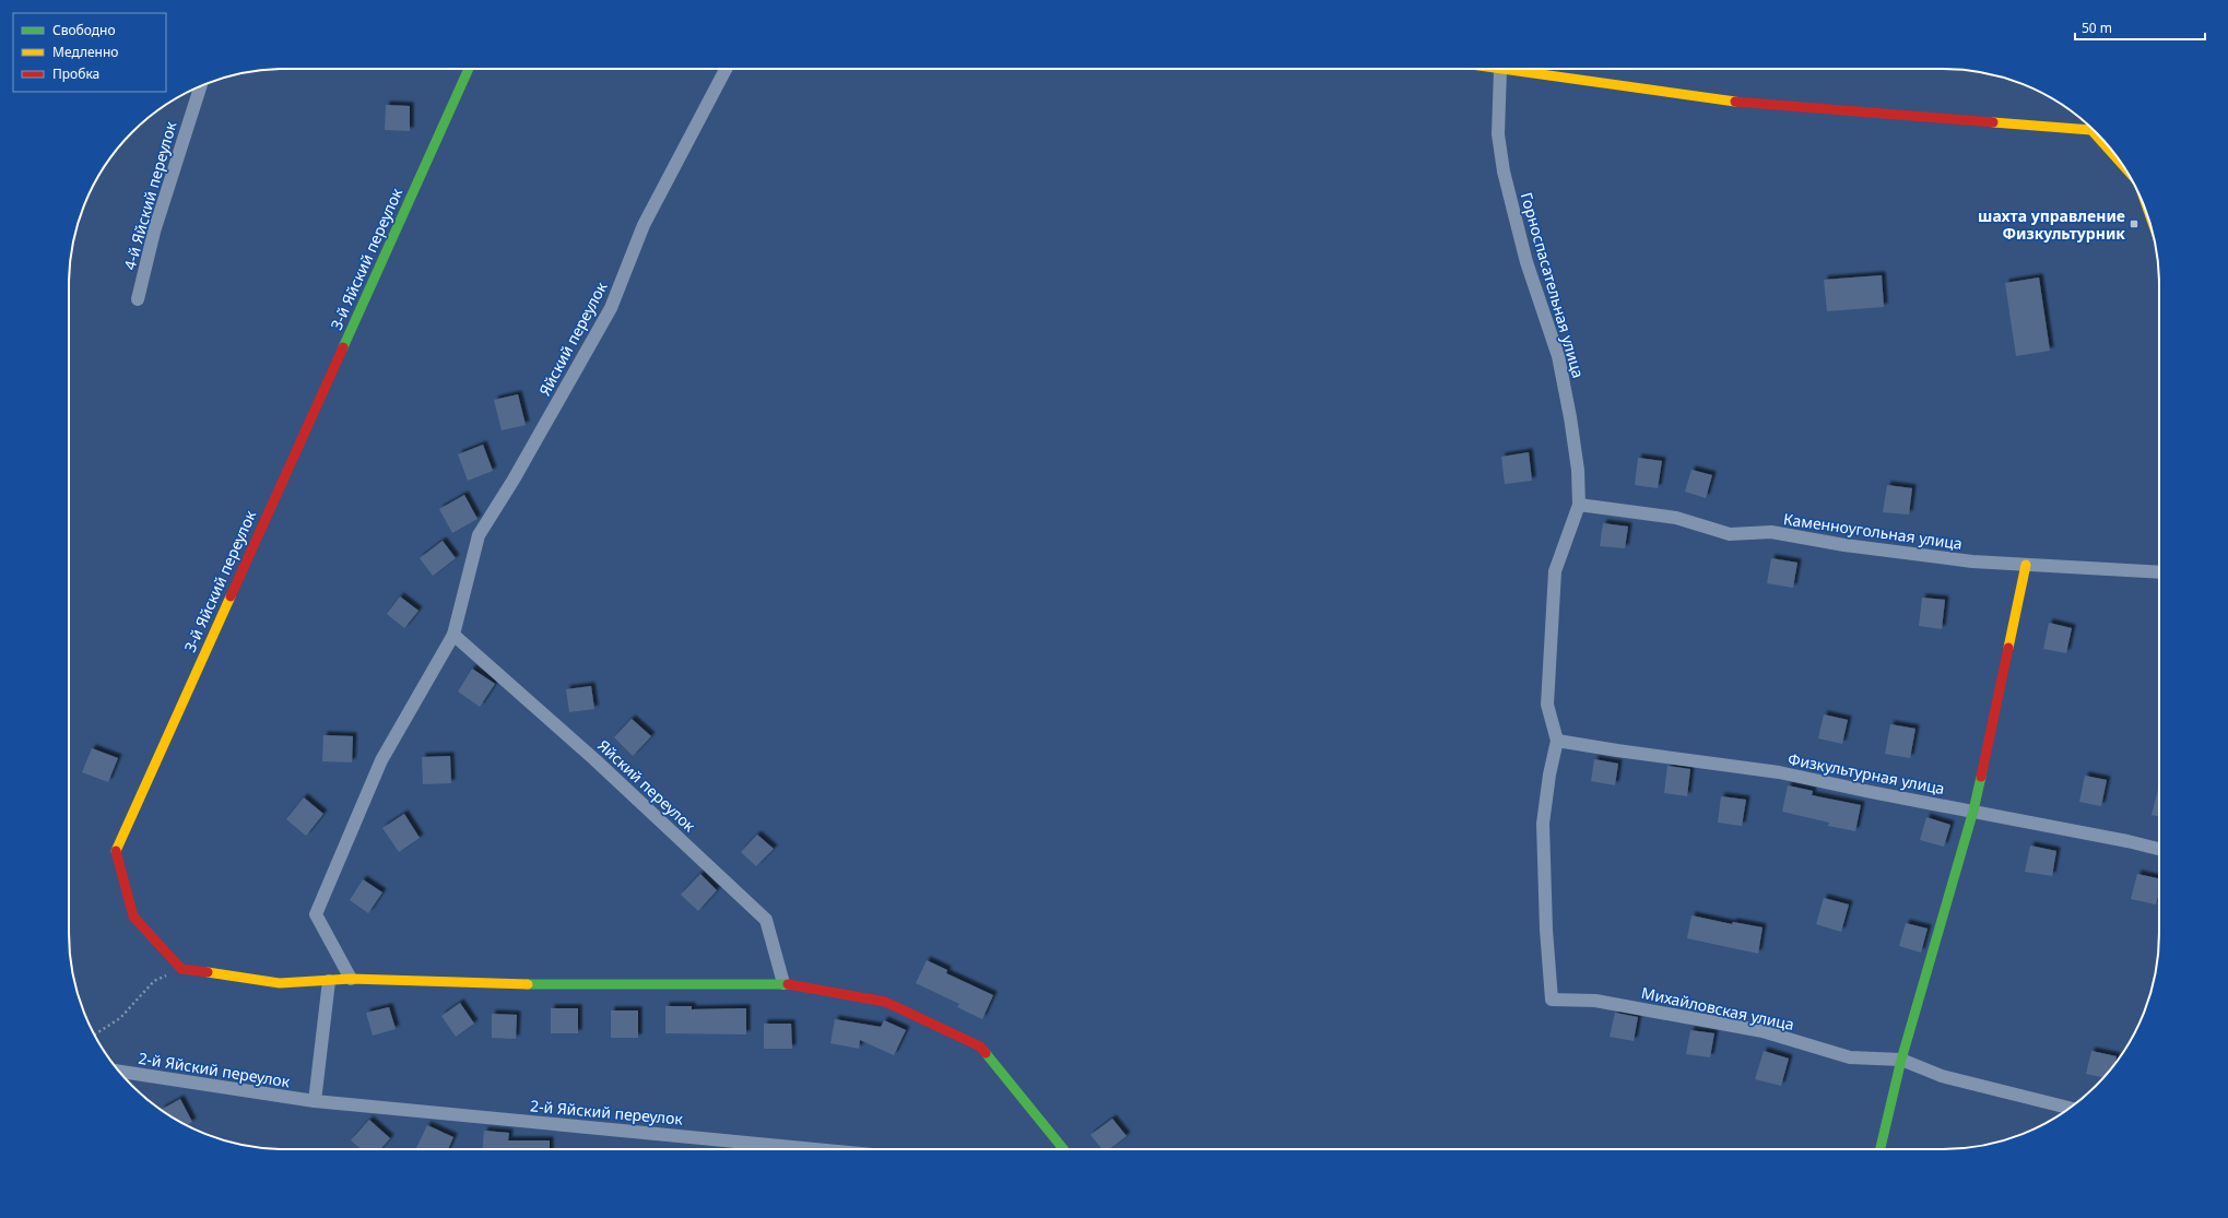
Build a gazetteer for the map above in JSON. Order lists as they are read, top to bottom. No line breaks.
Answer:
{"streets":{"street":["4-й Яйский переулок","3-й Яйский переулок","Горноспасательная улица","Яйский переулок","Каменноугольная улица","Физкультурная улица","Михайловская улица","2-й Яйский переулок"]},"crossings":[["Горноспасательная улица","Каменноугольная улица"],["Горноспасательная улица","Физкультурная улица"],["Горноспасательная улица","Михайловская улица"]],"places":{"transit":["шахта управление Физкультурник"]},"legend":["Свободно","Медленно","Пробка"],"scale_bar":"50 m"}
